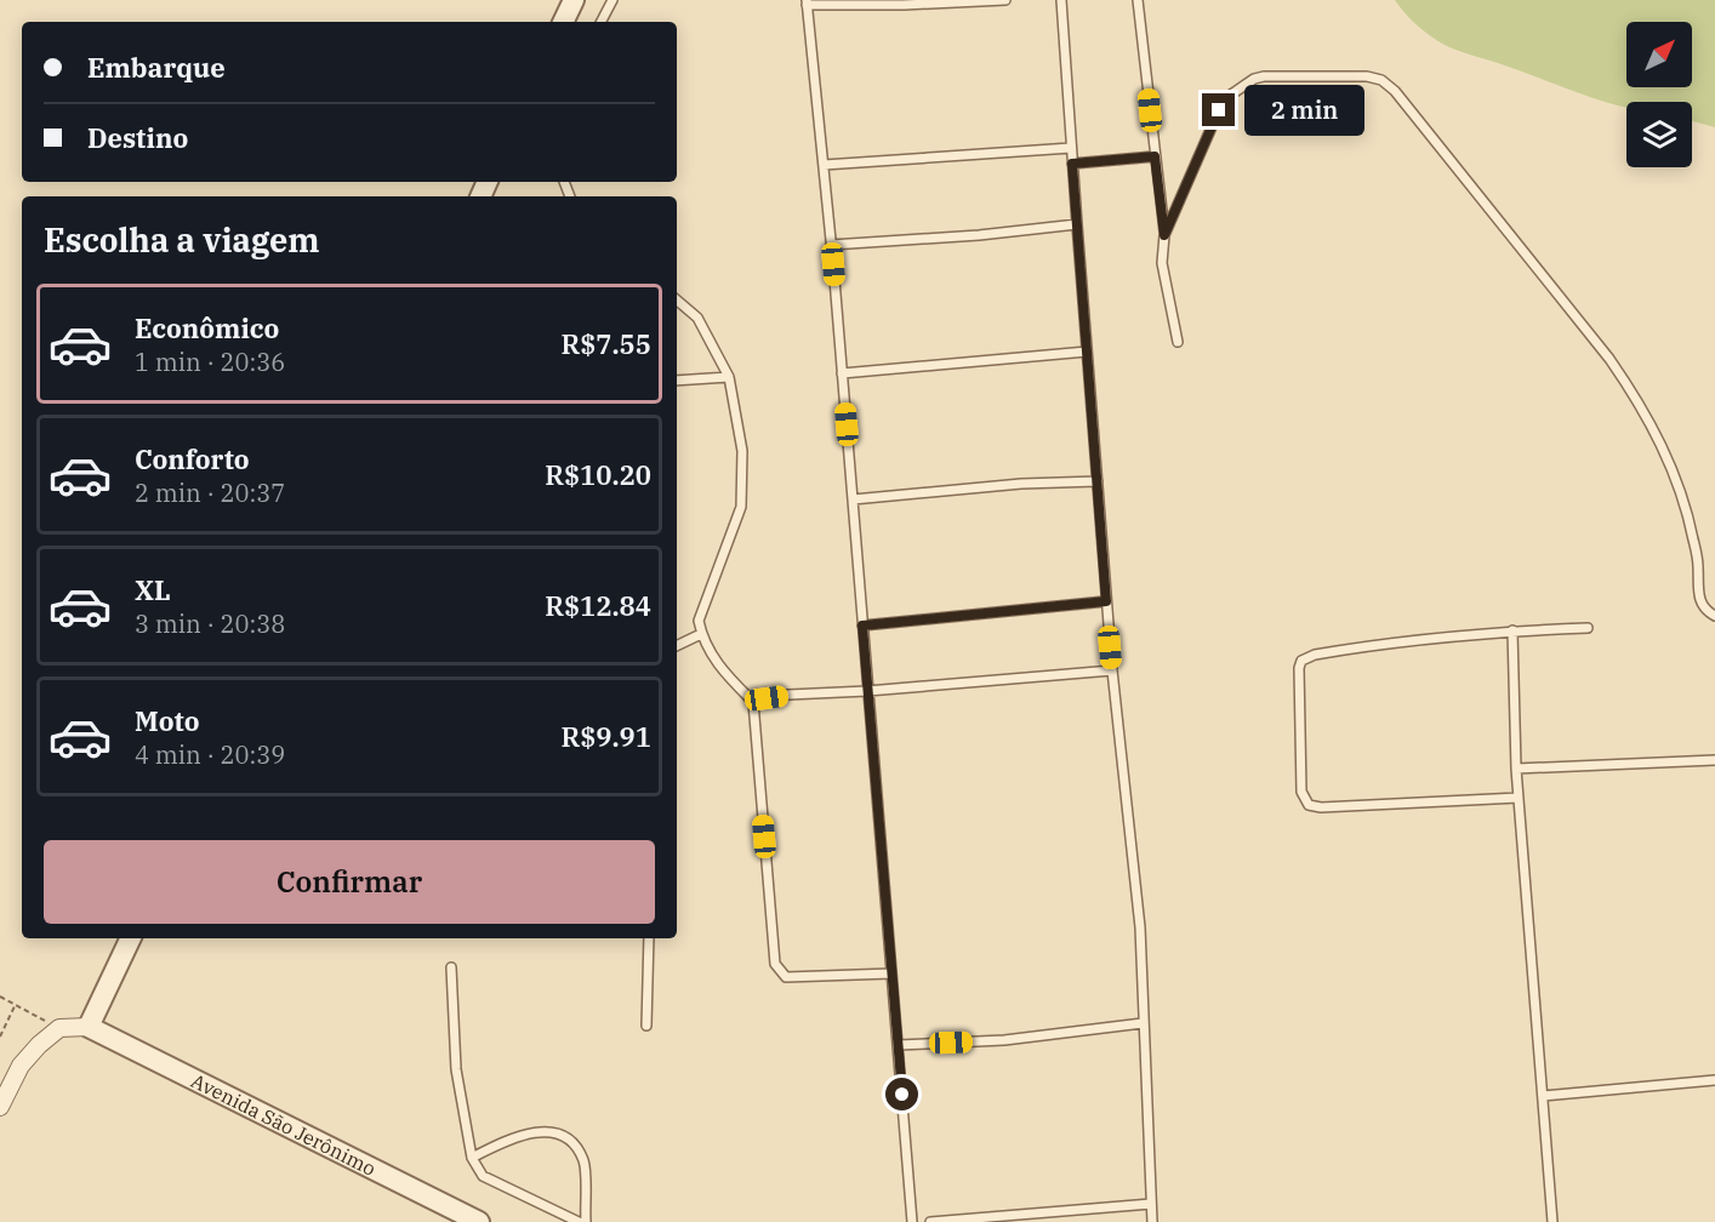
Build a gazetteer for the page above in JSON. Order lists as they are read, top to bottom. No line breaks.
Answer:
{"streets":{"street":["Avenida São Jerônimo"]},"north":"top right","page":{"banner":["Embarque","Destino"],"bubble":"2 min","heading":"Escolha a viagem","list":[{"name":"Econômico","note":"1 min · 20:36","value":"R$7.55"},{"name":"Conforto","note":"2 min · 20:37","value":"R$10.20"},{"name":"XL","note":"3 min · 20:38","value":"R$12.84"},{"name":"Moto","note":"4 min · 20:39","value":"R$9.91"}],"buttons":"Confirmar"}}
